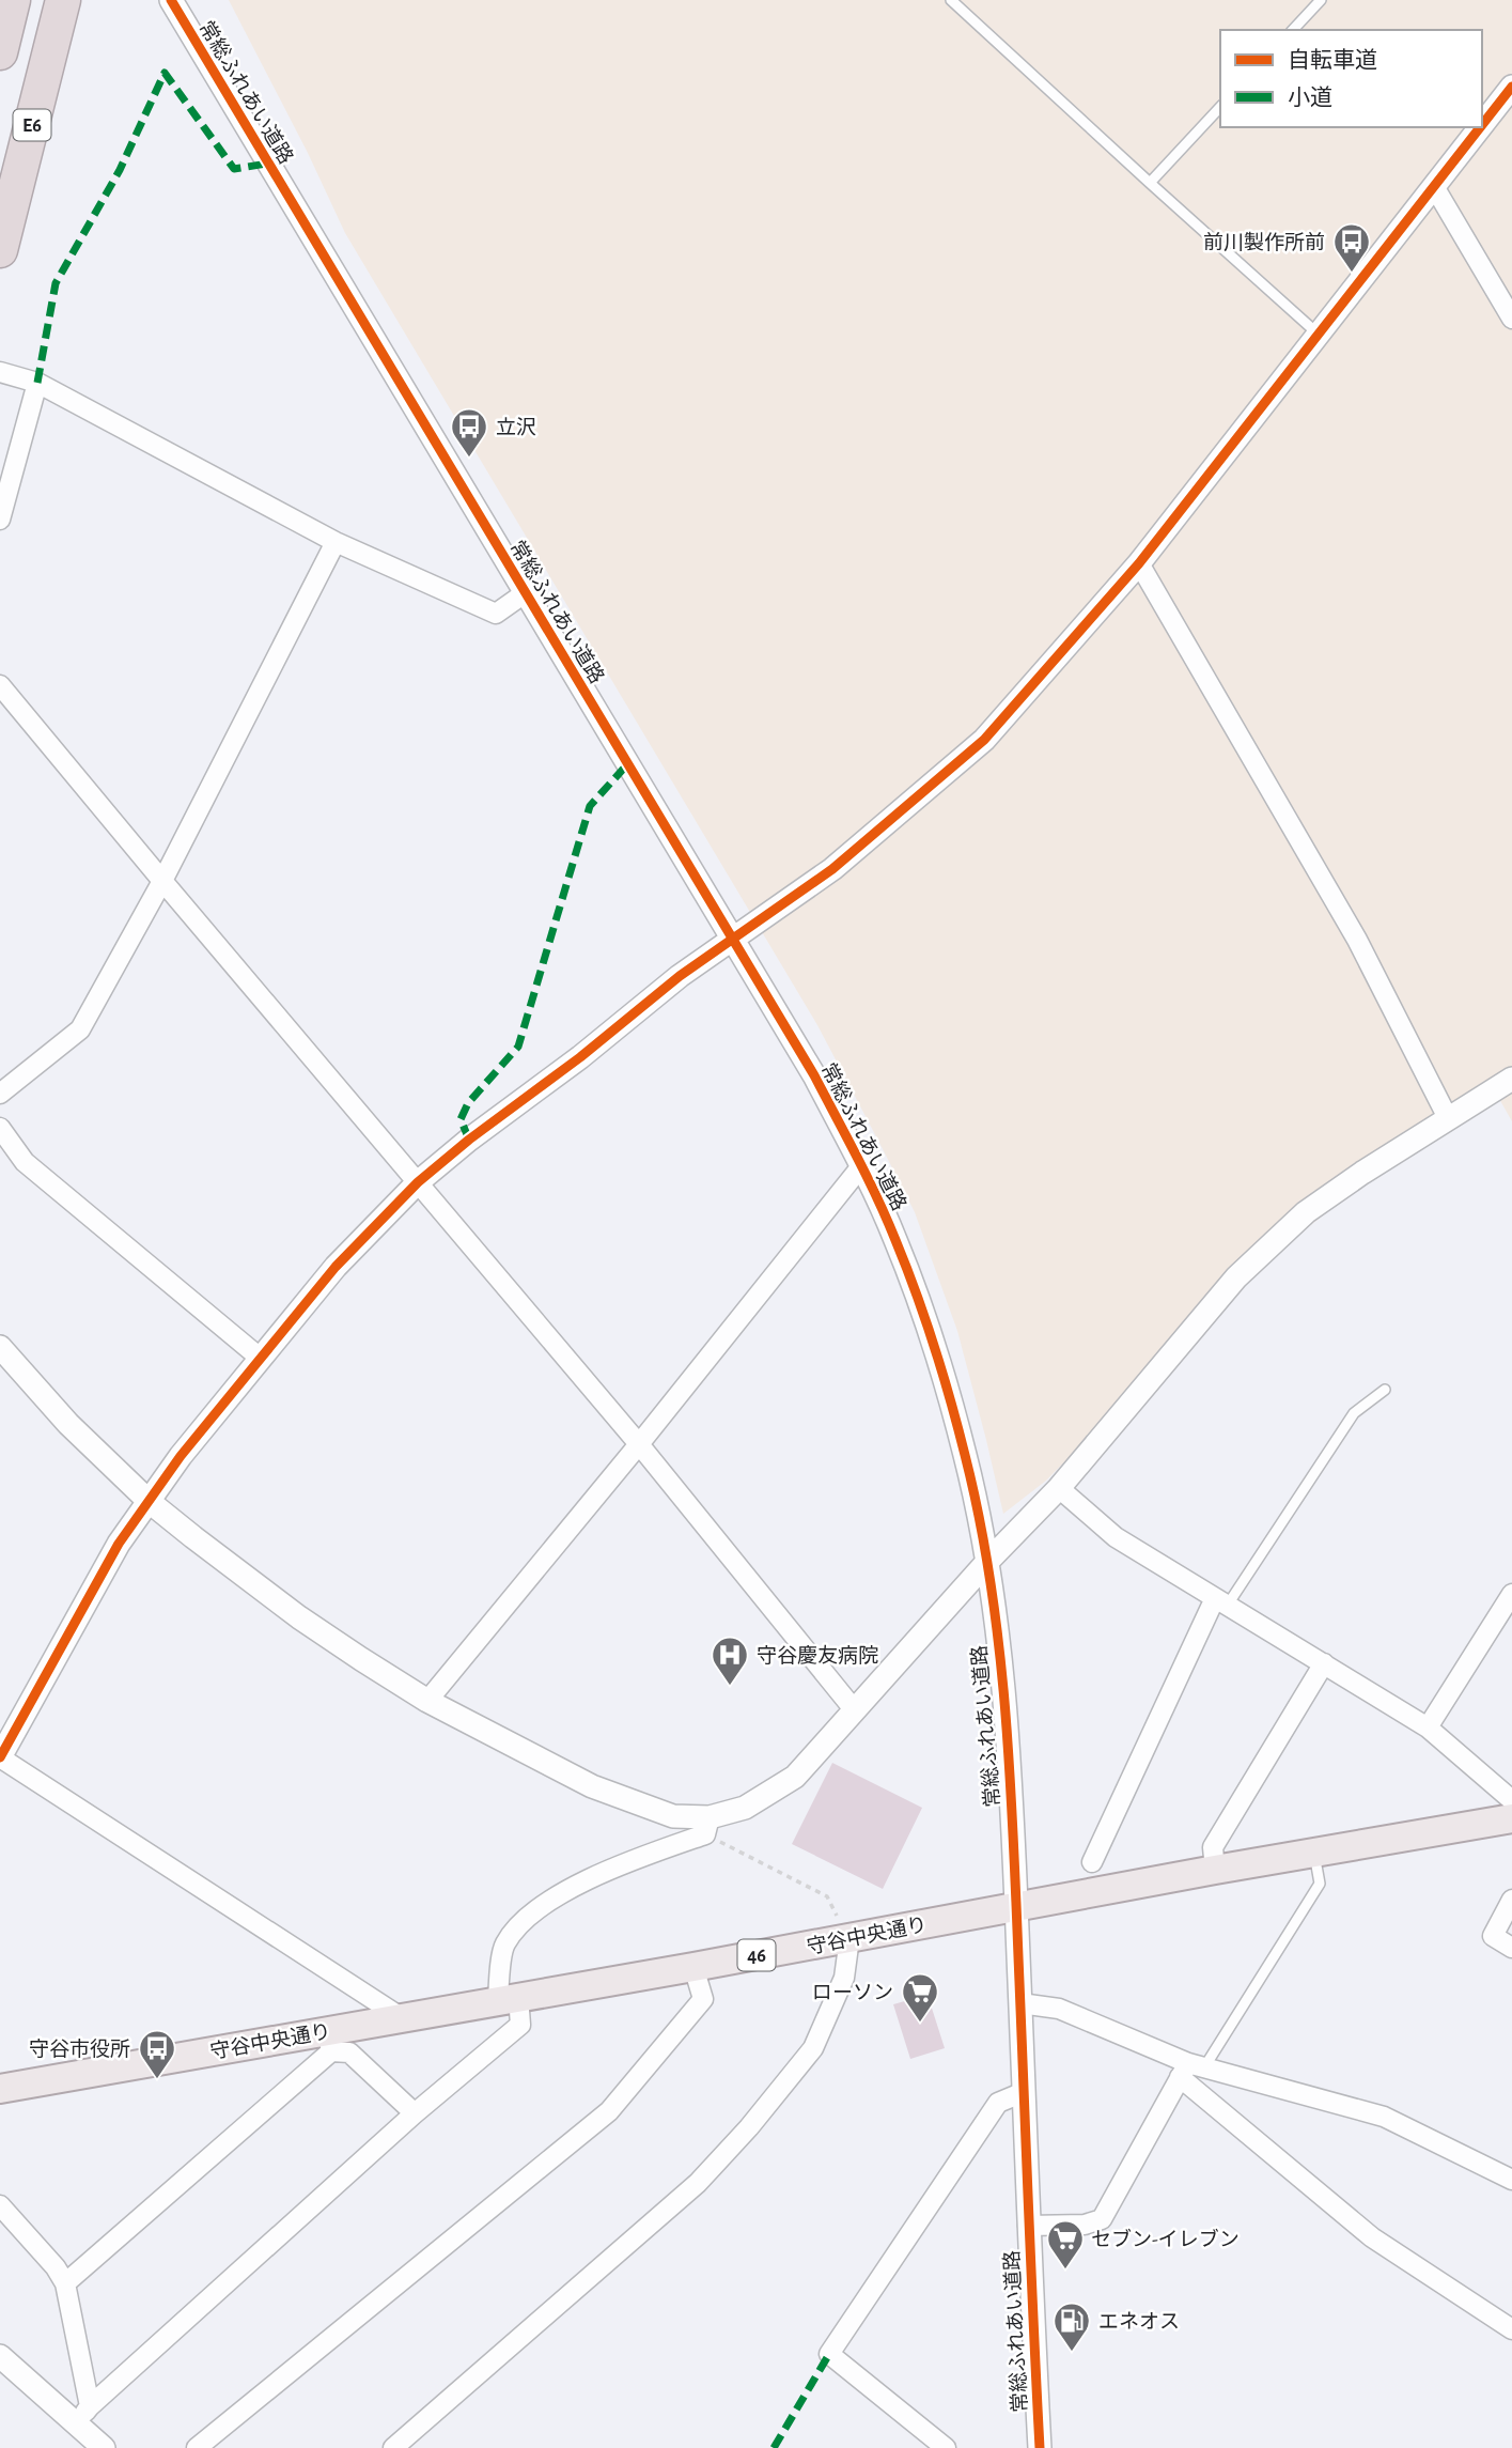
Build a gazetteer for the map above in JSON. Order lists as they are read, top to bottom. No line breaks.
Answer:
{"streets":{"highway":["E6"],"main road":["守谷中央通り","46"],"street":["常総ふれあい道路"]},"crossings":[["常総ふれあい道路","守谷中央通り"]],"places":{"bus stop":["前川製作所前","立沢","守谷市役所"],"hospital":["守谷慶友病院"],"supermarket":["ローソン","セブン-イレブン"],"fuel station":["エネオス"]},"legend":["自転車道","小道"]}
